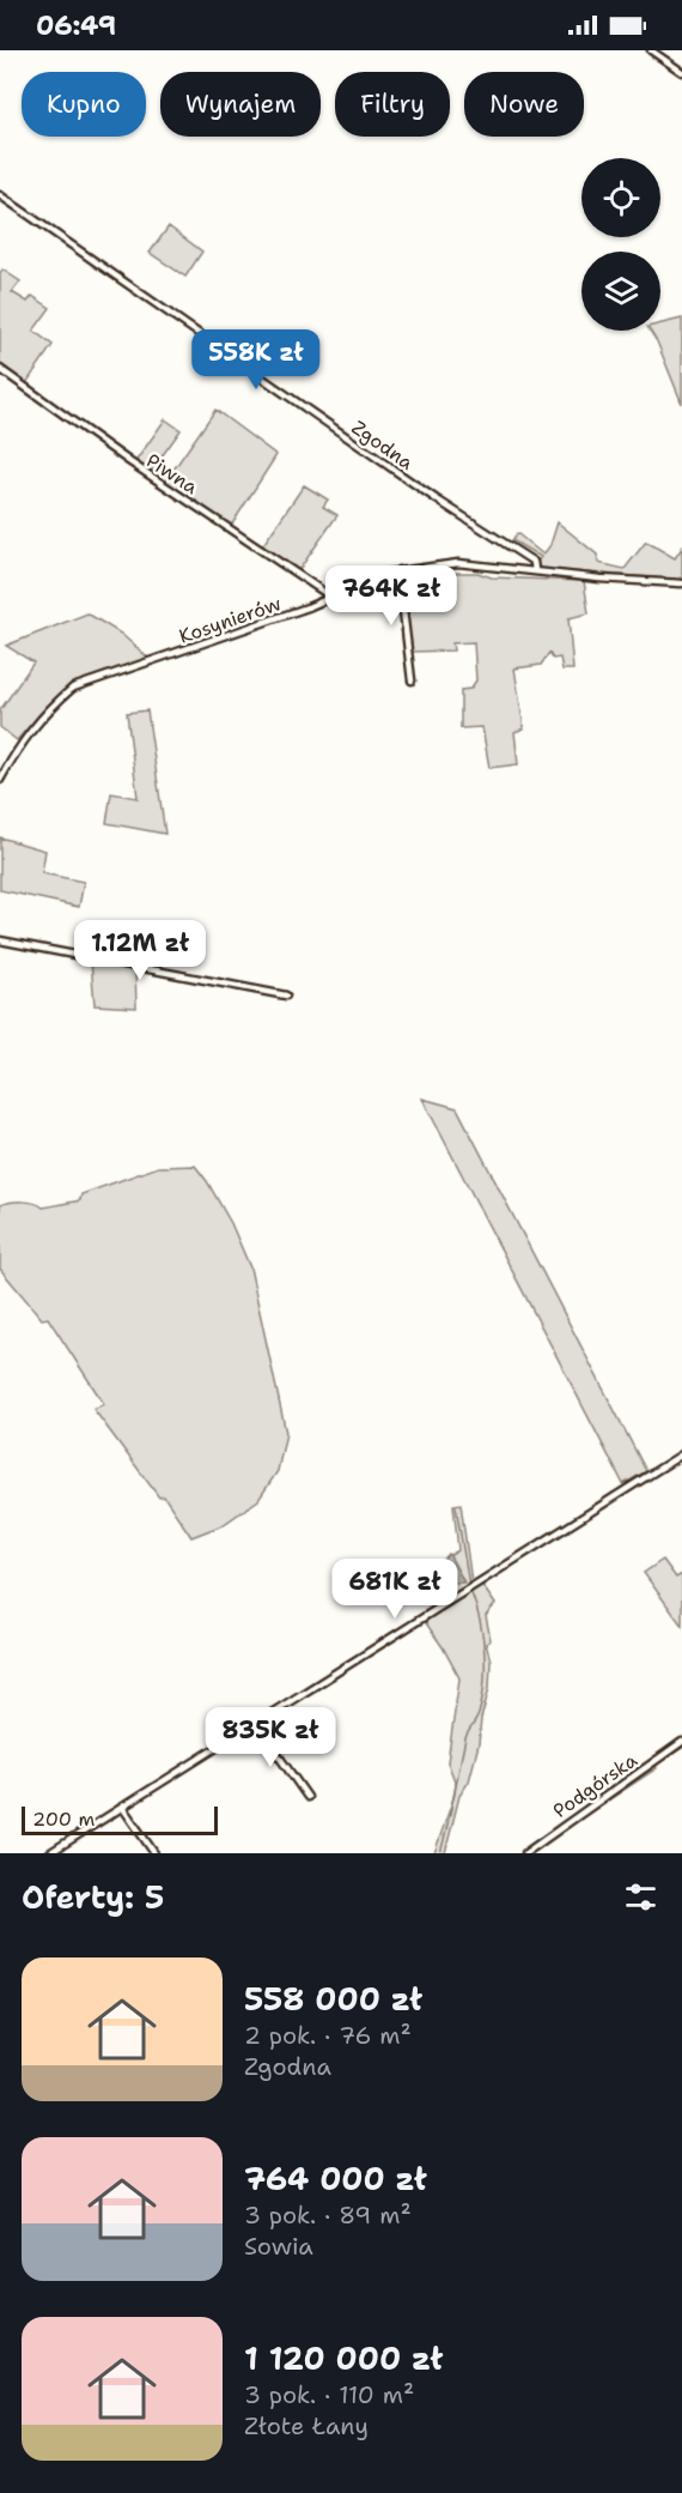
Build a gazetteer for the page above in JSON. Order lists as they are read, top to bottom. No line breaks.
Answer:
{"streets":{"street":["Zgodna","Piwna","Kosynierów","Podgórska"]},"crossings":[["Zgodna","Kosynierów"],["Piwna","Kosynierów"]],"scale_bar":"200 m","page":{"status":"06:49","chip":["Kupno","Wynajem","Filtry","Nowe"],"price":["558K zł","764K zł","1.12M zł","681K zł","835K zł"],"scale":"200 m","heading":"Oferty: 5","list":[{"name":"558 000 zł","note":"2 pok. · 76 m² · Zgodna"},{"name":"764 000 zł","note":"3 pok. · 89 m² · Sowia"},{"name":"1 120 000 zł","note":"3 pok. · 110 m² · Złote Łany"}]}}
